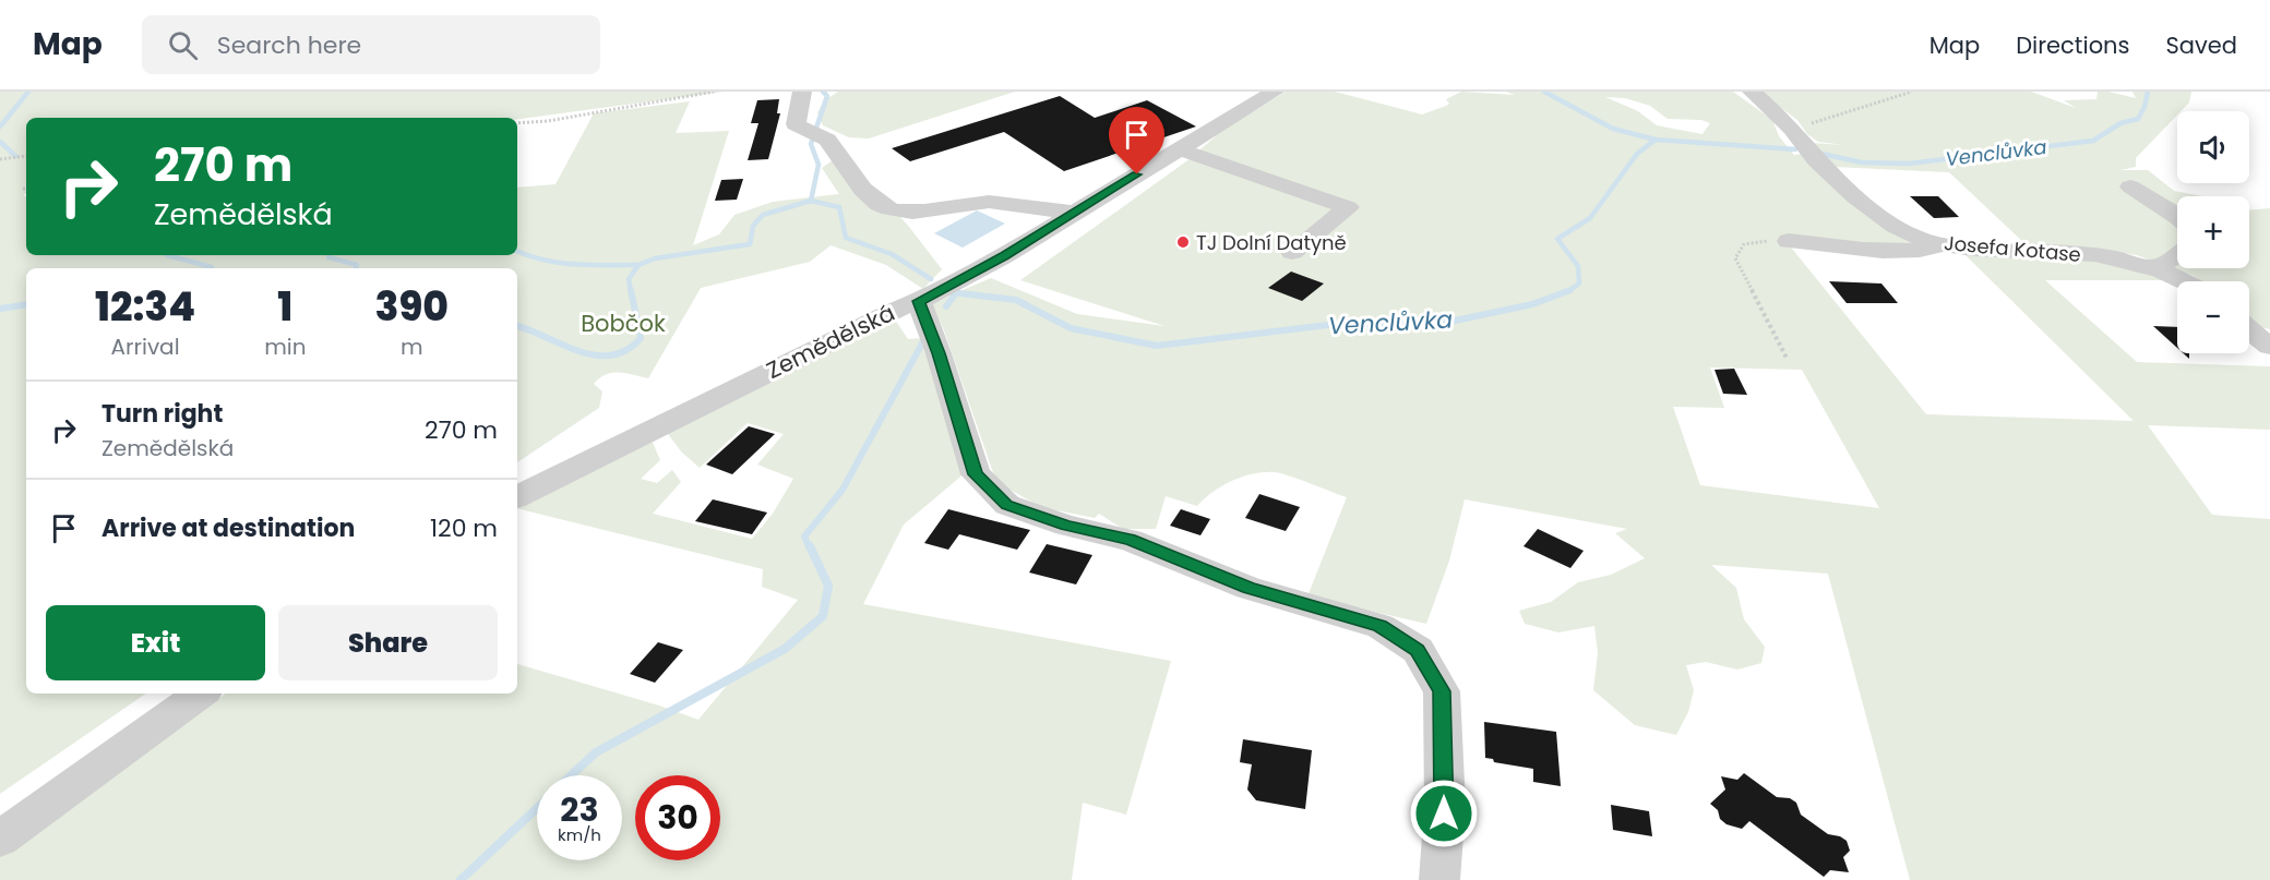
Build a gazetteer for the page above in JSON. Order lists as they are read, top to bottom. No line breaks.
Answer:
{"streets":{"street":["Josefa Kotase","Zemědělská"]},"water":["Venclůvka"],"parks":["Bobčok"],"places":["TJ Dolní Datyně"],"page":{"header":"Map","search":"Search here","nav":["Map","Directions","Saved"],"map_buttons":["+","−"],"turn":["270 m","Zemědělská"],"eta":["12:34","Arrival","1","min","390","m"],"list":[{"name":"Turn right","note":"Zemědělská","value":"270 m"},{"name":"Arrive at destination","value":"120 m"}],"buttons":["Exit","Share"],"speed":"23 km/h","limit":"30"}}
